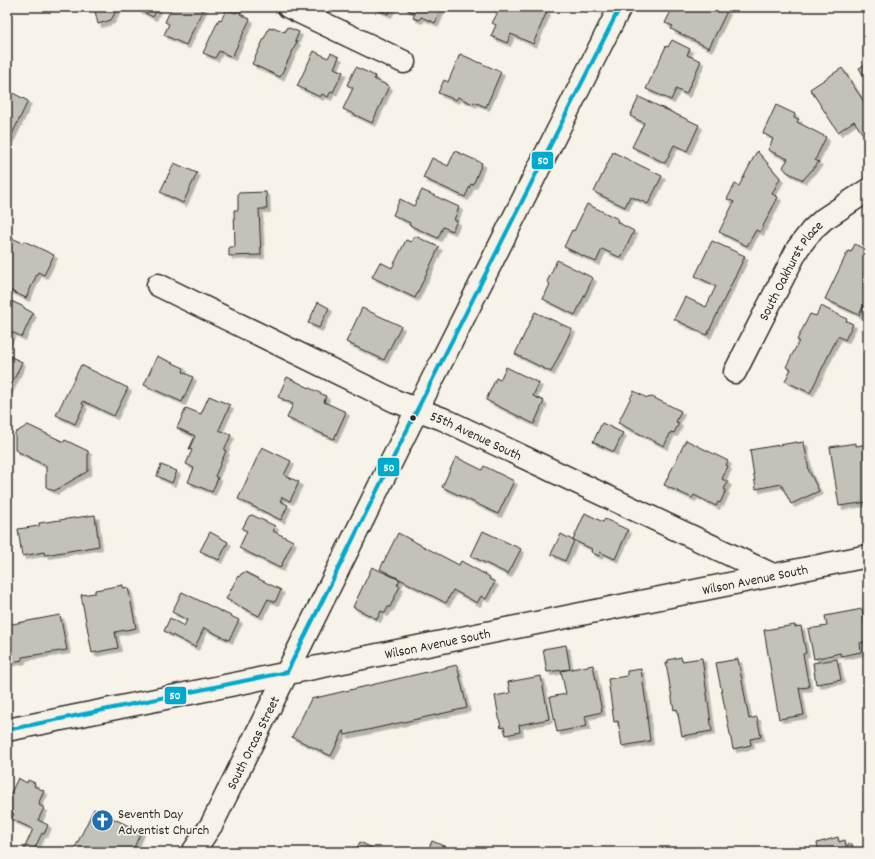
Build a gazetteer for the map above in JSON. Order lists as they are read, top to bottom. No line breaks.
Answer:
{"streets":{"street":["South Oakhurst Place","55th Avenue South","Wilson Avenue South","South Orcas Street"]},"crossings":[["55th Avenue South","Wilson Avenue South"],["55th Avenue South","South Orcas Street"],["Wilson Avenue South","South Orcas Street"]],"places":{"church":["Seventh Day Adventist Church"]},"lines":["transit line 50"]}
